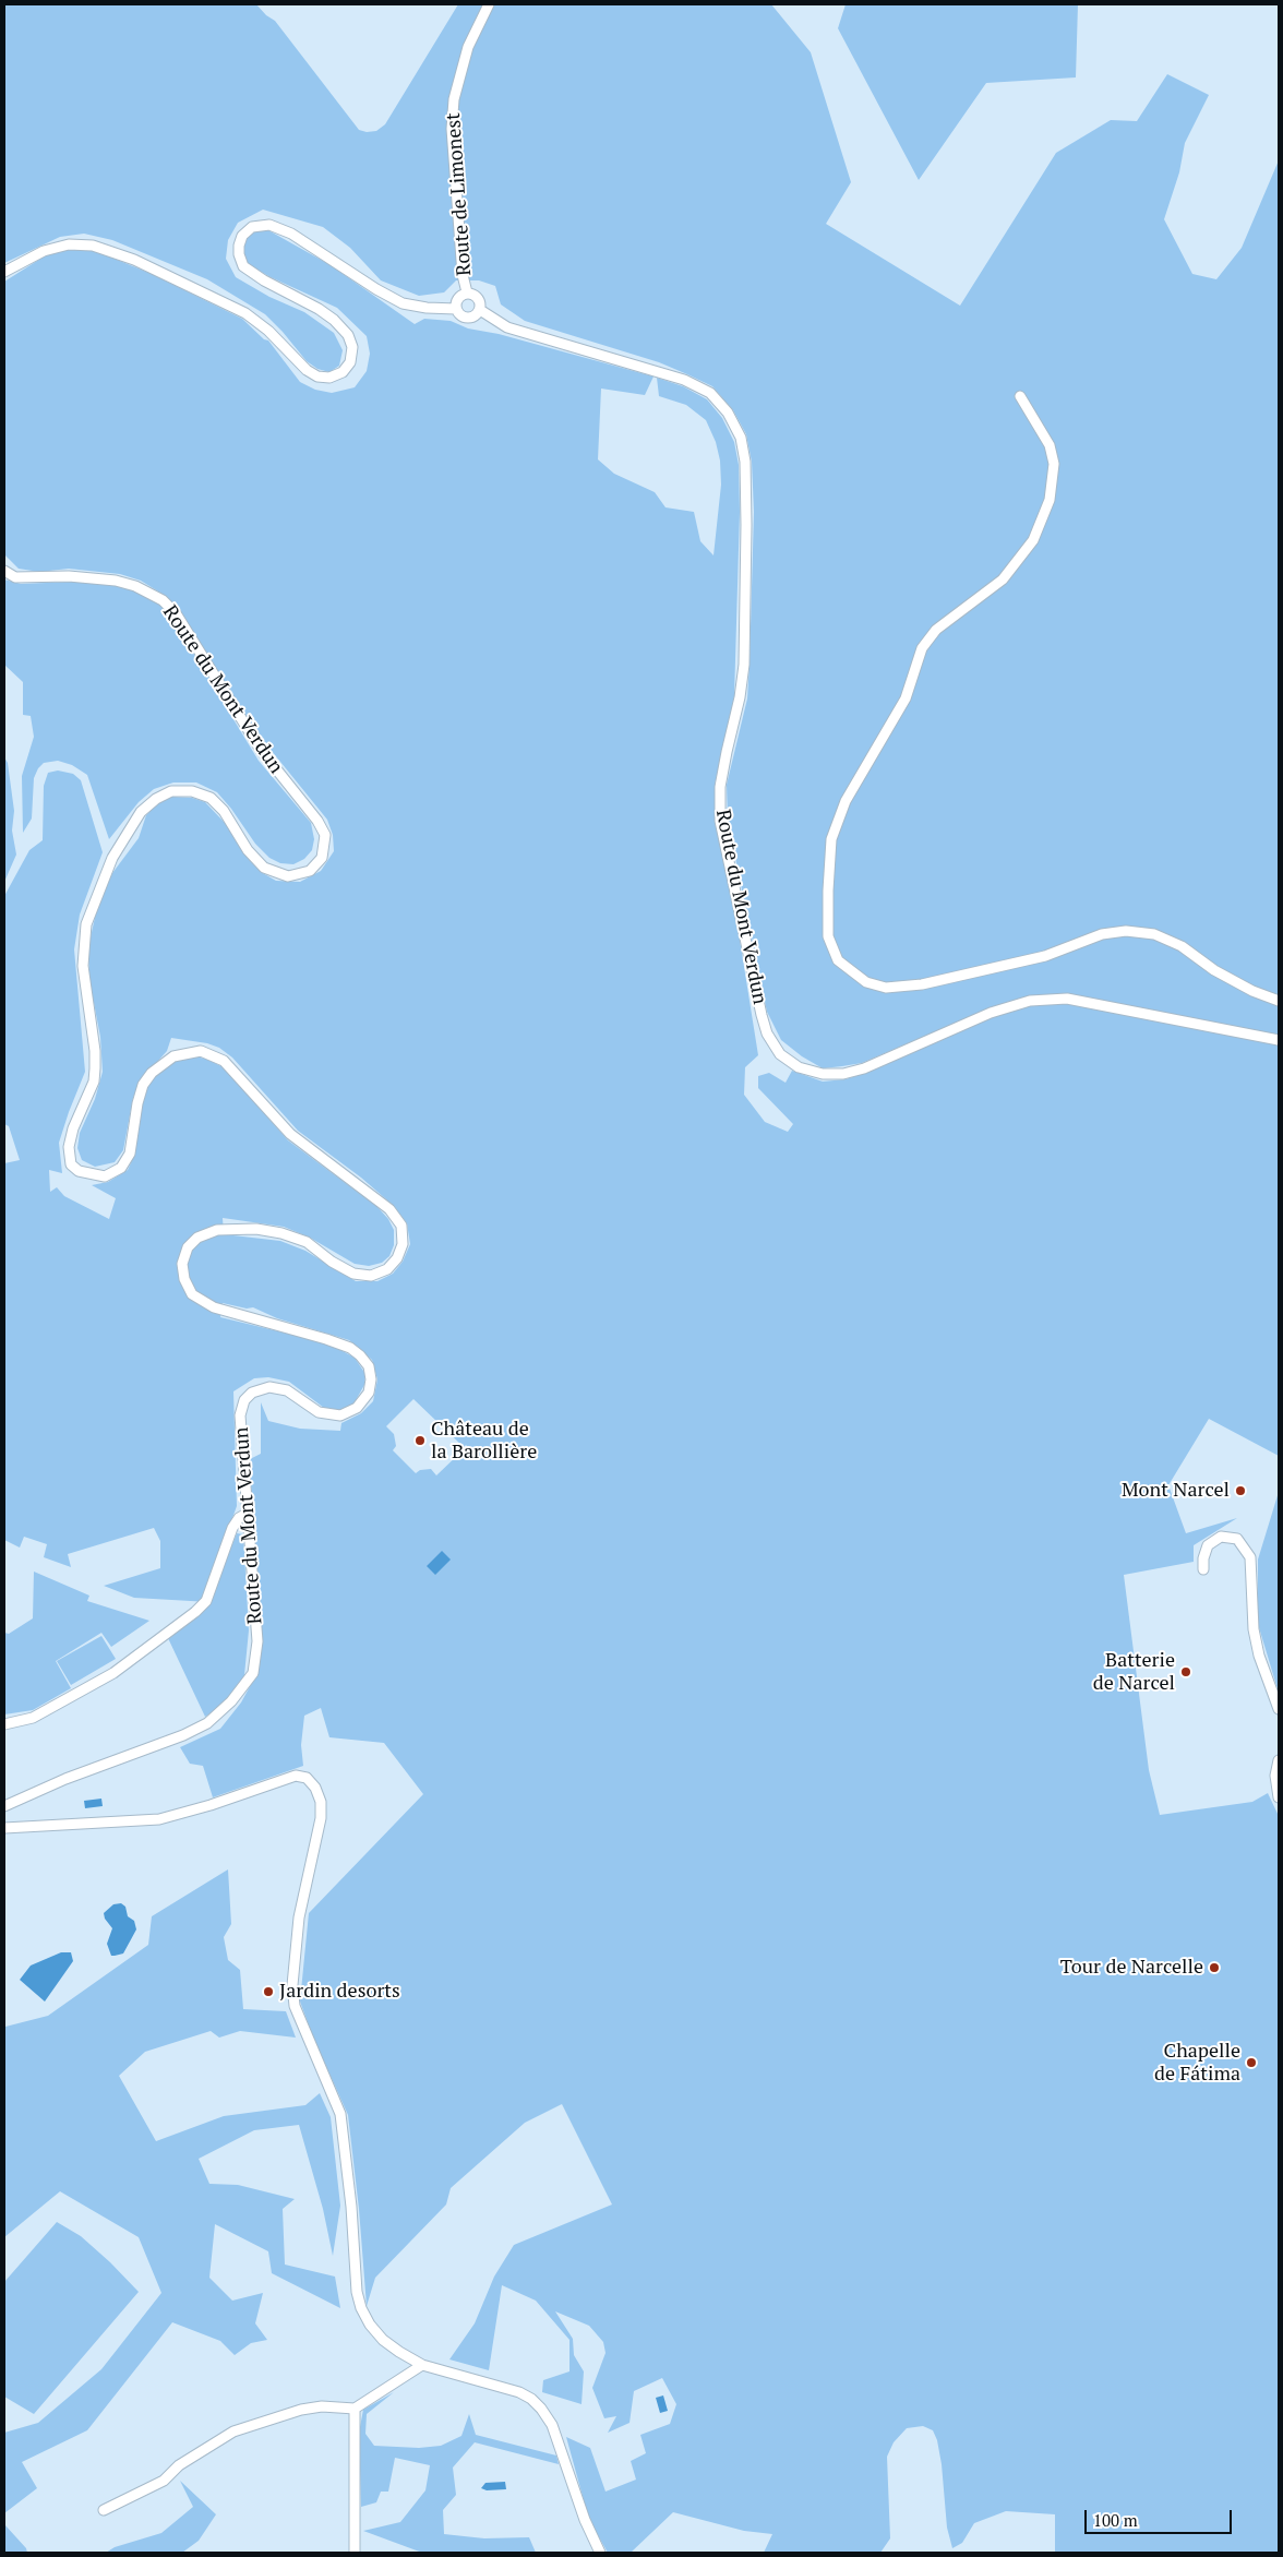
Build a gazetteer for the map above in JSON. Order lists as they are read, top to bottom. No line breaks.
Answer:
{"streets":{"street":["Route de Limonest","Route du Mont Verdun"]},"crossings":[["Route de Limonest","Route du Mont Verdun"]],"places":["Château de la Barollière","Mont Narcel","Batterie de Narcel","Tour de Narcelle","Jardin desorts","Chapelle de Fátima"],"scale_bar":"100 m"}
